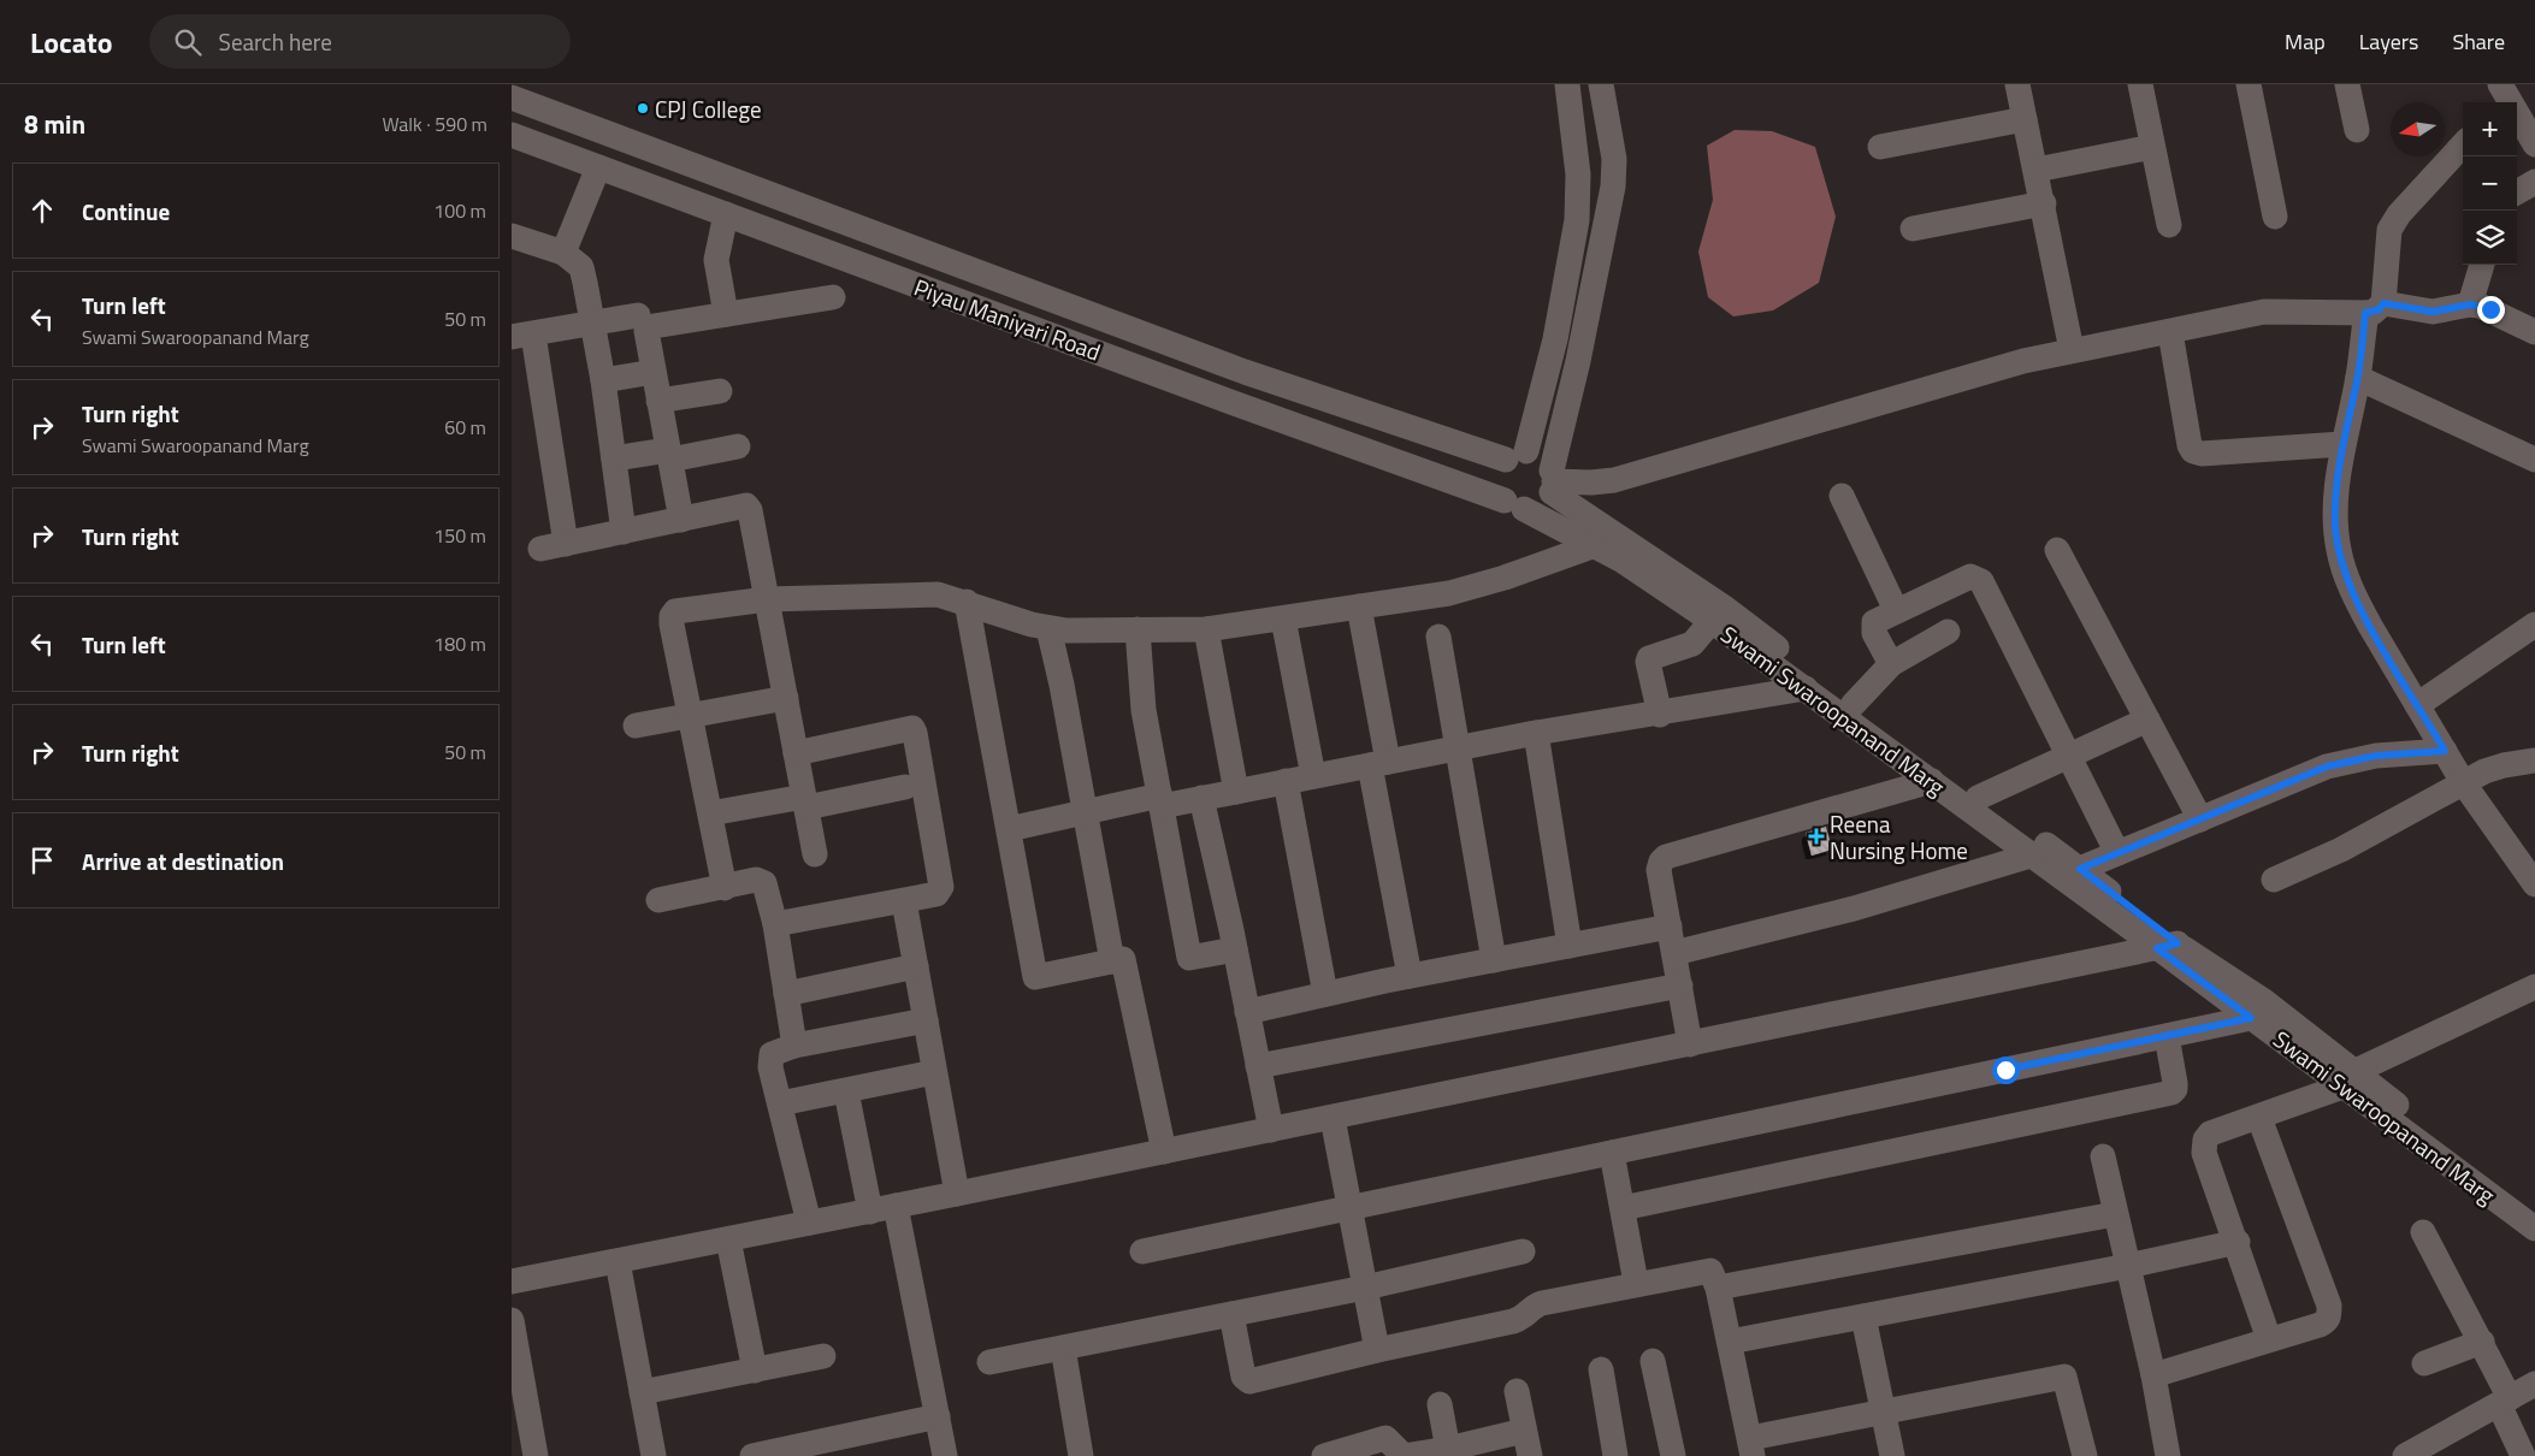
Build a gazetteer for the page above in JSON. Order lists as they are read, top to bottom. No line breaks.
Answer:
{"streets":{"street":["Piyau Maniyari Road","Swami Swaroopanand Marg"]},"crossings":[["Piyau Maniyari Road","Swami Swaroopanand Marg"]],"places":{"other":["CPJ College"],"health":["Reena Nursing Home"]},"north":"left","page":{"header":"Locato","search":"Search here","nav":["Map","Layers","Share"],"heading":["8 min","Walk · 590 m"],"map_buttons":["+","−"],"list":[["Continue","100 m"],["Turn left","Swami Swaroopanand Marg","50 m"],["Turn right","Swami Swaroopanand Marg","60 m"],["Turn right","150 m"],["Turn left","180 m"],["Turn right","50 m"],"Arrive at destination"]}}
